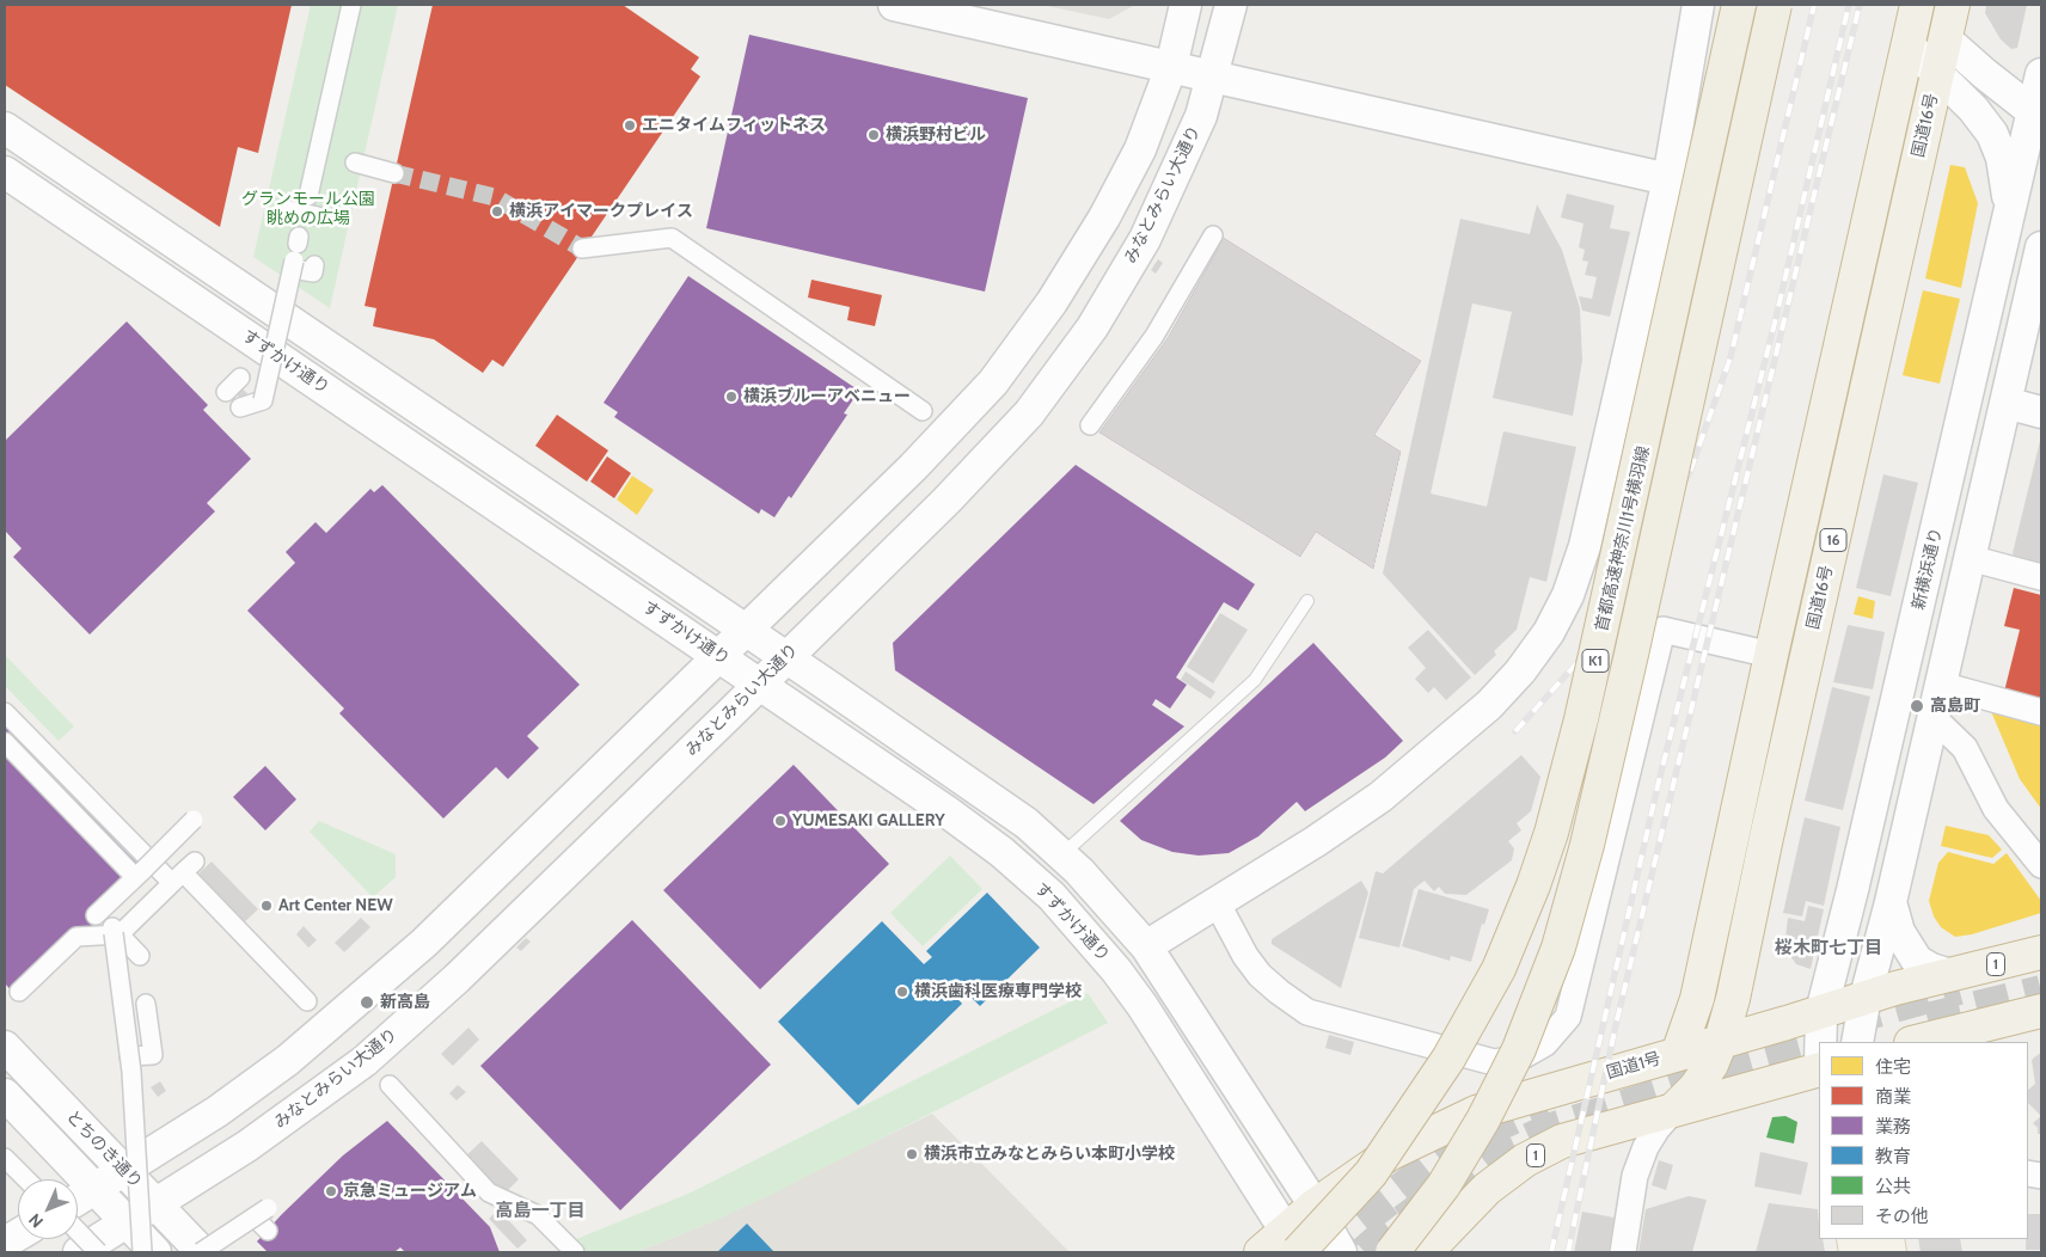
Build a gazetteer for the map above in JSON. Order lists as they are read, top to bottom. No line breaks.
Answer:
{"streets":{"highway":["国道16号","首都高速神奈川1号横羽線","16","K1","1","国道1号"],"street":["みなとみらい大通り","すずかけ通り","新横浜通り","とちのき通り"]},"crossings":[["国道16号","1"],["国道16号","国道1号"],["みなとみらい大通り","すずかけ通り"],["みなとみらい大通り","とちのき通り"],["すずかけ通り","首都高速神奈川1号横羽線"],["すずかけ通り","国道1号"],["首都高速神奈川1号横羽線","国道1号"],["新横浜通り","国道1号"]],"districts":["桜木町七丁目","高島一丁目"],"parks":["グランモール公園 眺めの広場"],"places":["エニタイムフィットネス","横浜野村ビル","横浜アイマークプレイス","横浜ブルーアベニュー","高島町","YUMESAKI GALLERY","Art Center NEW","横浜歯科医療専門学校","新高島","横浜市立みなとみらい本町小学校","京急ミュージアム"],"legend":["住宅","商業","業務","教育","公共","その他"],"north":"bottom left"}
